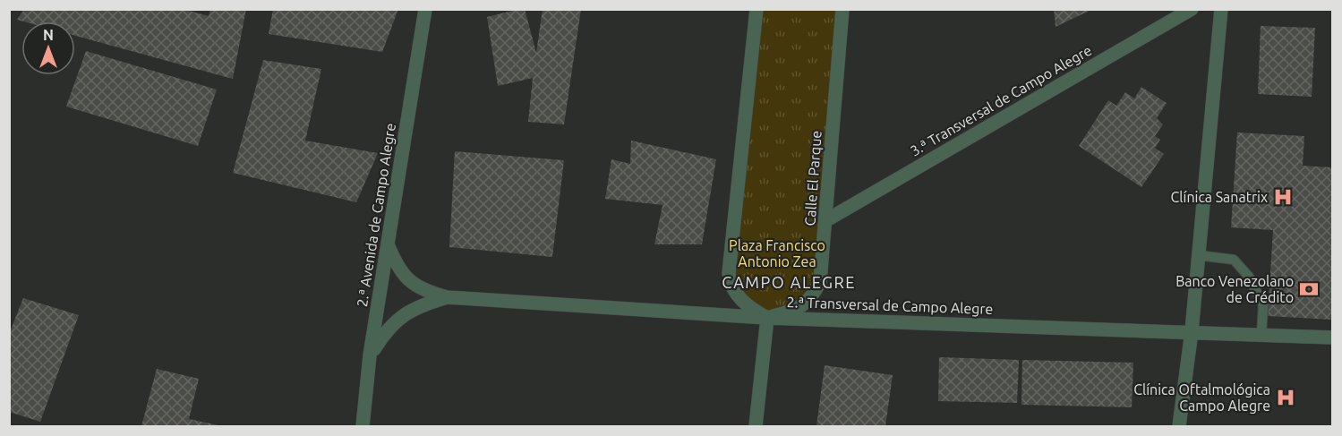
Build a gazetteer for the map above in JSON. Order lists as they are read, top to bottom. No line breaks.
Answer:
{"streets":{"street":["3.ª Transversal de Campo Alegre","Calle El Parque","2.ª Avenida de Campo Alegre","2.ª Transversal de Campo Alegre"]},"crossings":[["3.ª Transversal de Campo Alegre","Calle El Parque"],["Calle El Parque","2.ª Transversal de Campo Alegre"],["2.ª Avenida de Campo Alegre","2.ª Transversal de Campo Alegre"]],"districts":["CAMPO ALEGRE"],"parks":["Plaza Francisco Antonio Zea"],"places":{"hospital":["Clínica Sanatrix","Clínica Oftalmológica Campo Alegre"],"bank":["Banco Venezolano de Crédito"]},"north":"top"}
